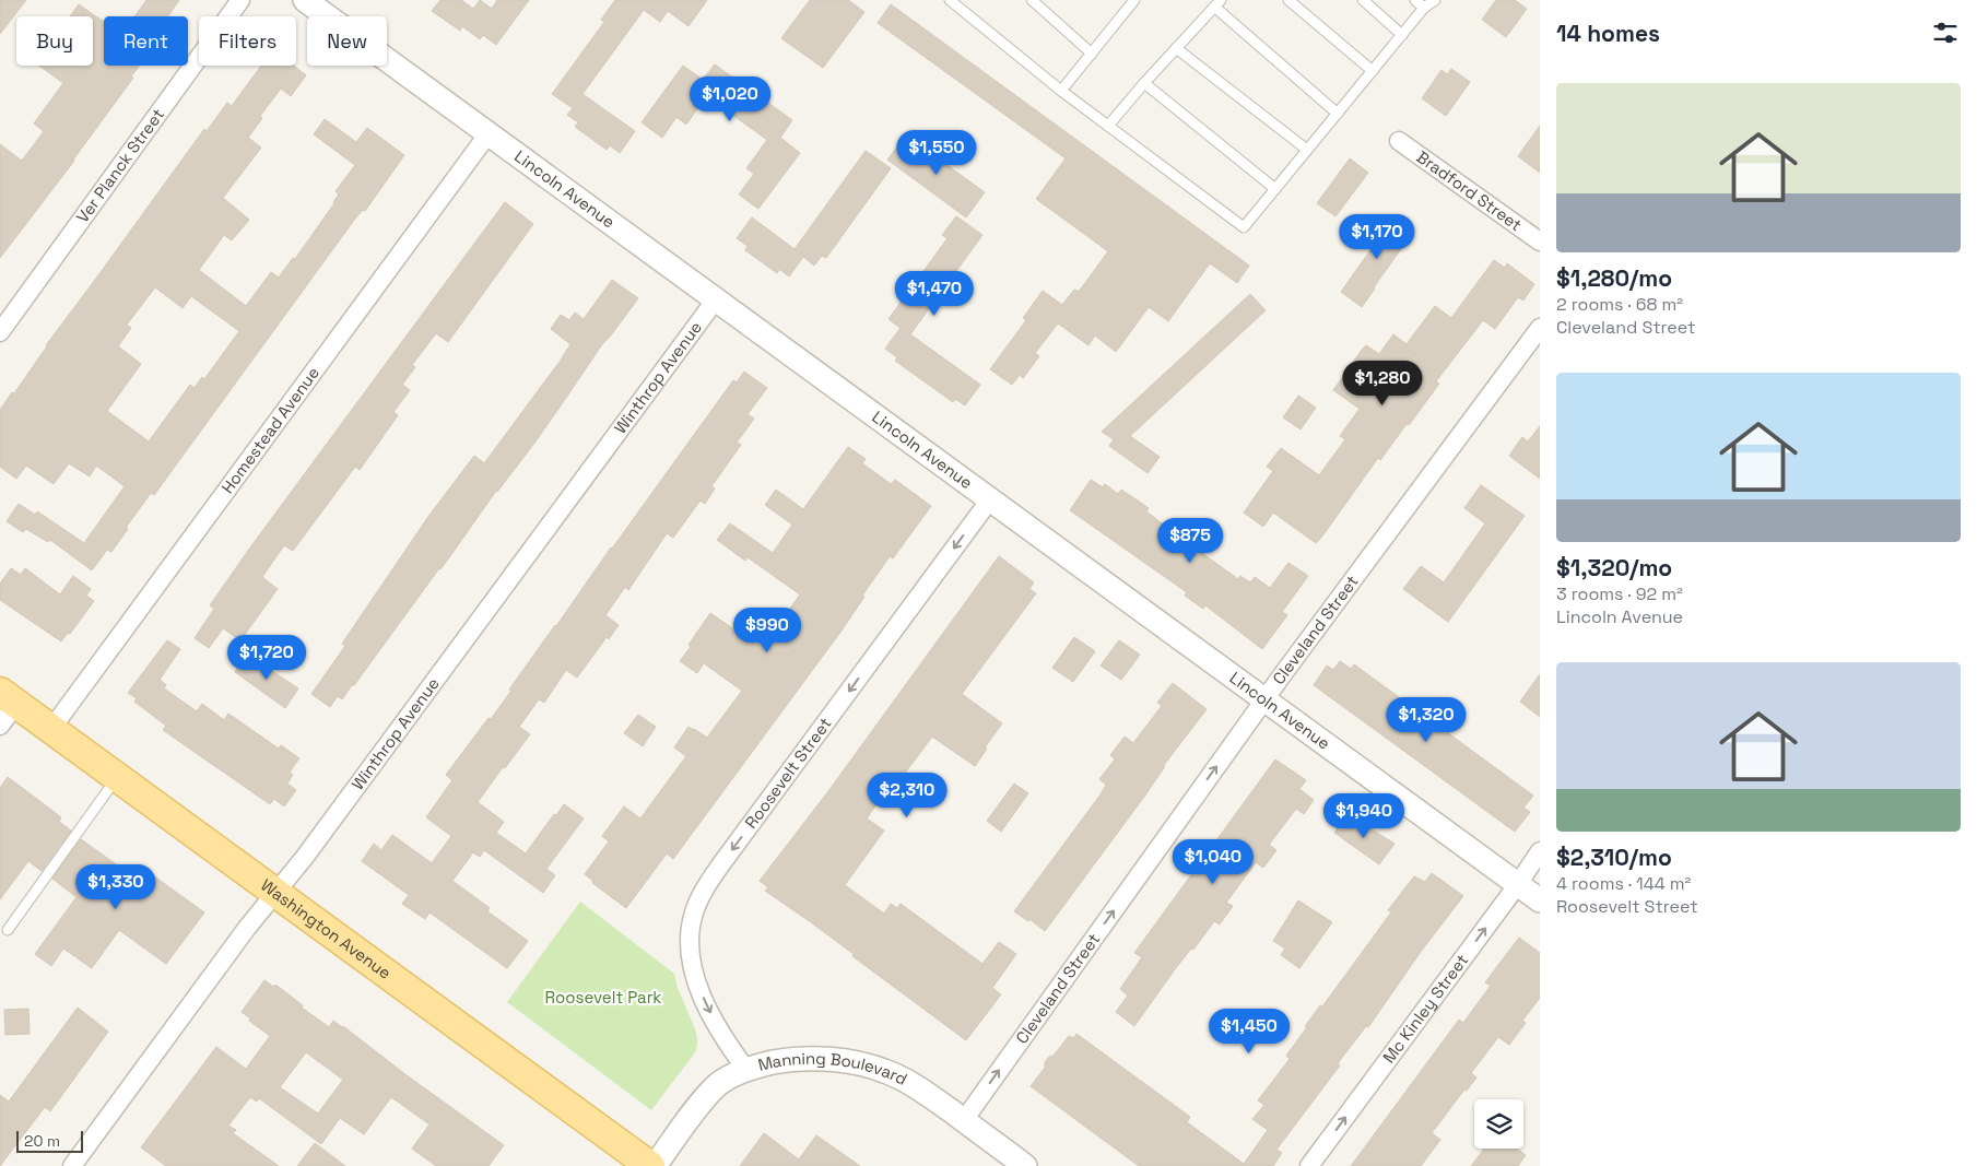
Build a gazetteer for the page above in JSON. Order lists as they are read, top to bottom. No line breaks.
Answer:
{"streets":{"main road":["Washington Avenue"],"street":["Ver Planck Street","Lincoln Avenue","Bradford Street","Winthrop Avenue","Homestead Avenue","Cleveland Street","Roosevelt Street","Mc Kinley Street","Manning Boulevard"]},"crossings":[["Lincoln Avenue","Winthrop Avenue"],["Lincoln Avenue","Homestead Avenue"],["Lincoln Avenue","Cleveland Street"],["Lincoln Avenue","Roosevelt Street"],["Lincoln Avenue","Mc Kinley Street"],["Winthrop Avenue","Washington Avenue"],["Homestead Avenue","Washington Avenue"],["Cleveland Street","Manning Boulevard"],["Roosevelt Street","Manning Boulevard"]],"one_way":["Cleveland Street","Roosevelt Street","Mc Kinley Street"],"parks":["Roosevelt Park"],"scale_bar":"20 m","page":{"heading":"14 homes","chip":["Buy","Rent","Filters","New"],"list":[{"name":"$1,280/mo","note":"2 rooms · 68 m² · Cleveland Street"},{"name":"$1,320/mo","note":"3 rooms · 92 m² · Lincoln Avenue"},{"name":"$2,310/mo","note":"4 rooms · 144 m² · Roosevelt Street"}],"price":["$1,020","$1,550","$1,170","$1,470","$1,280","$875","$990","$1,720","$1,320","$2,310","$1,940","$1,040","$1,330","$1,450"],"scale":"20 m"}}
